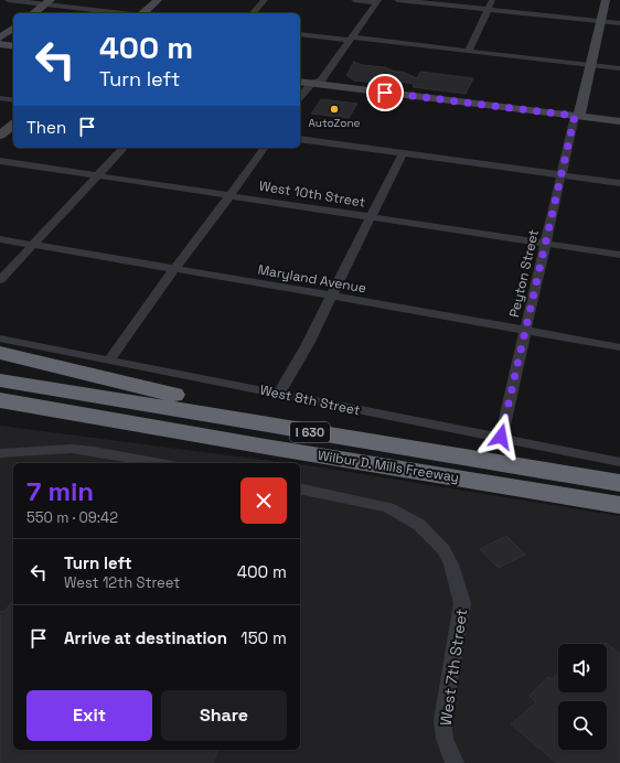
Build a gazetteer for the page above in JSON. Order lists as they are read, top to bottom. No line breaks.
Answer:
{"streets":{"highway":["I 630","Wilbur D. Mills Freeway"],"main road":["Peyton Street"],"street":["West 10th Street","Maryland Avenue","West 8th Street","West 7th Street"]},"crossings":[["West 10th Street","Peyton Street"],["Peyton Street","Maryland Avenue"],["Peyton Street","West 8th Street"]],"places":["AutoZone"],"page":{"turn":["400 m","Turn left"],"then":"Then","heading":["7 min","550 m · 09:42"],"list":[{"name":"Turn left","note":"West 12th Street","value":"400 m"},{"name":"Arrive at destination","value":"150 m"}],"buttons":["Exit","Share"]}}
